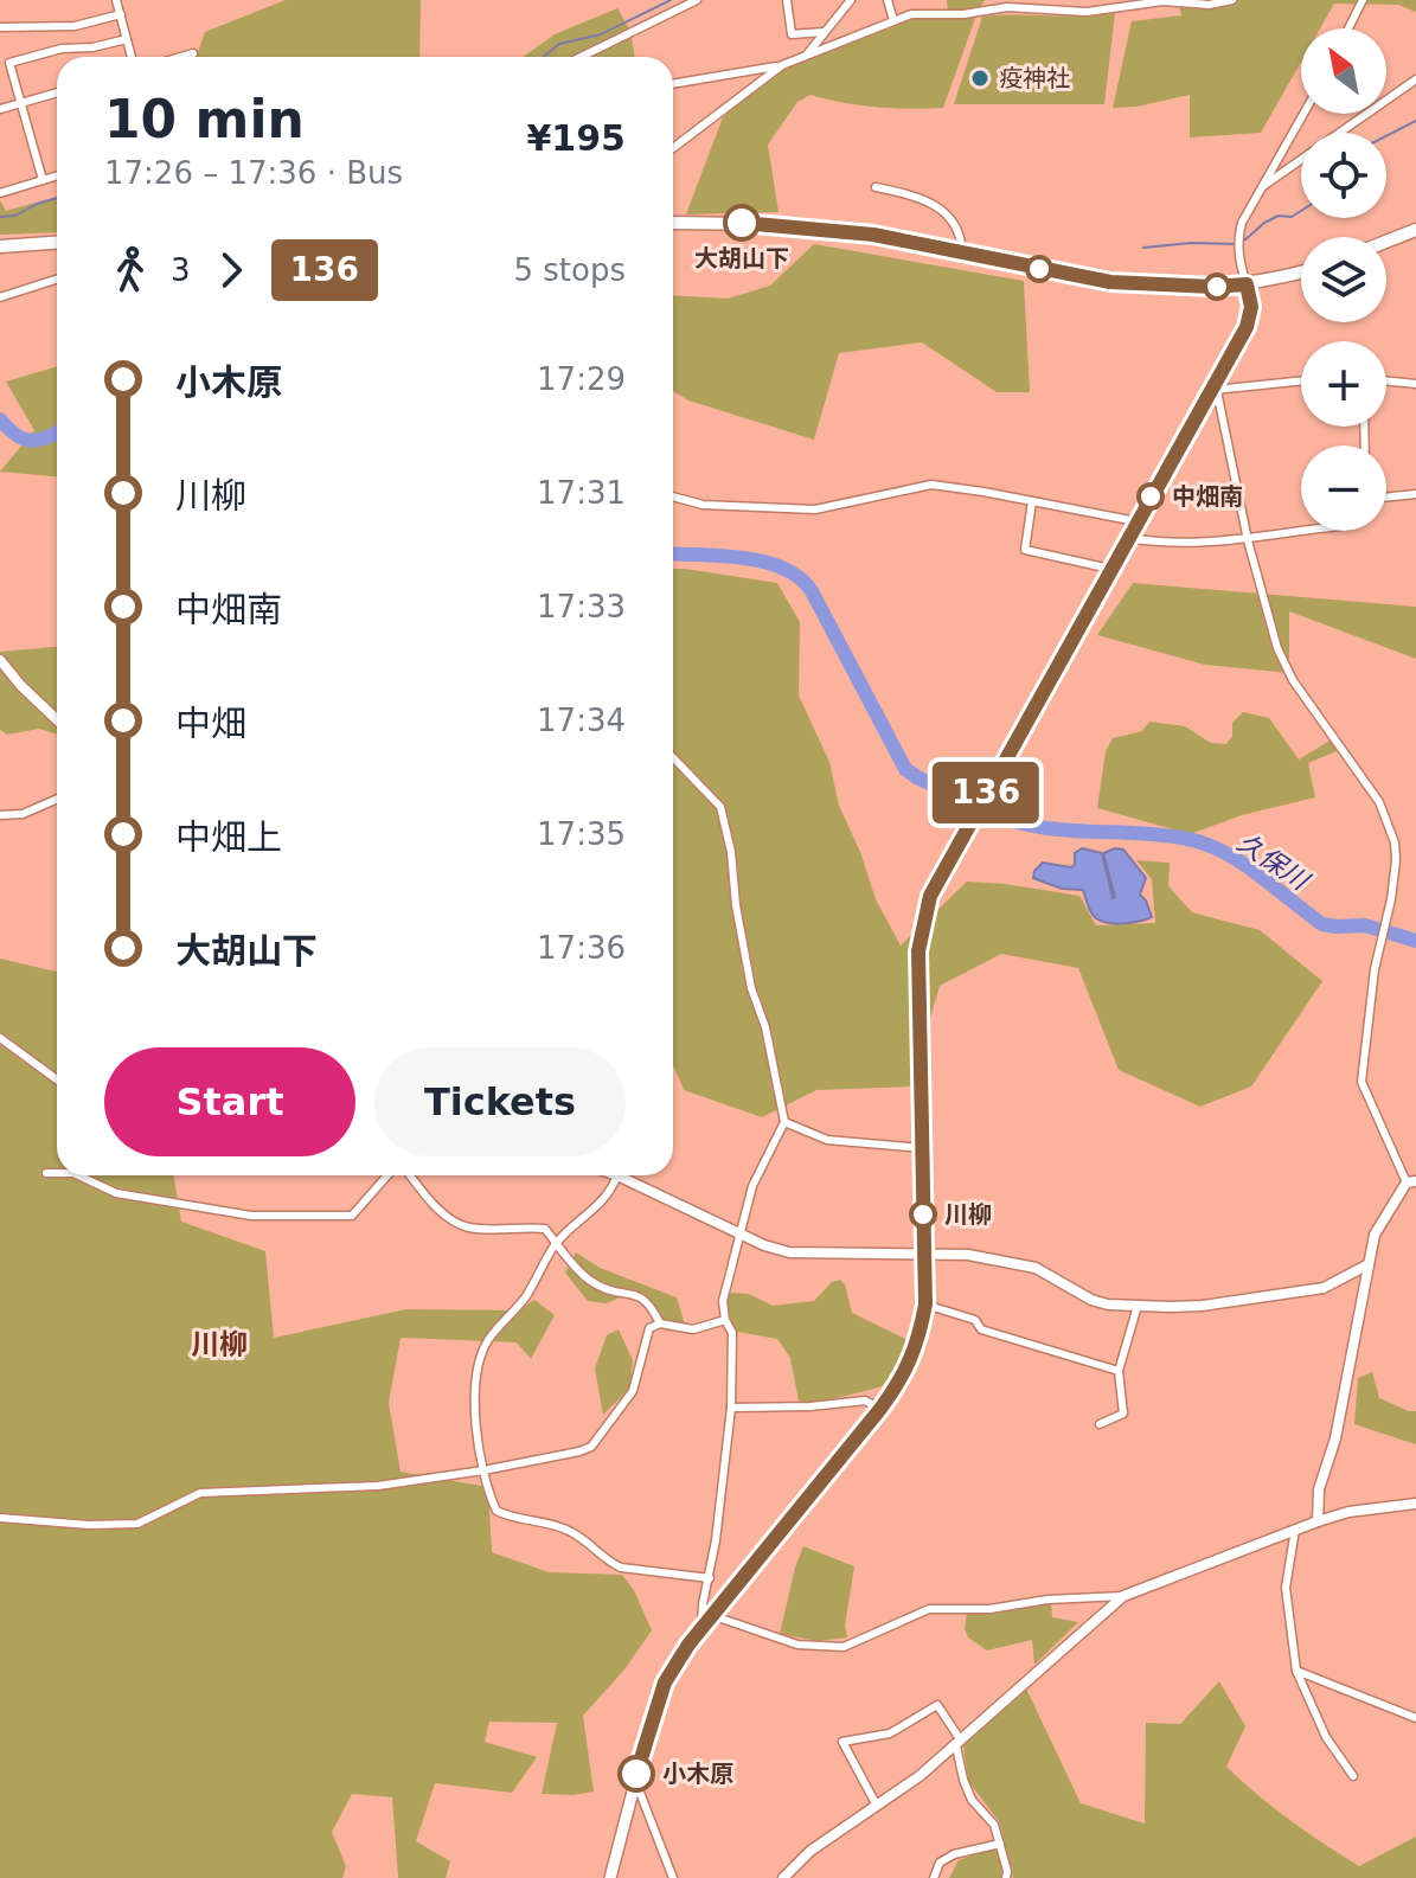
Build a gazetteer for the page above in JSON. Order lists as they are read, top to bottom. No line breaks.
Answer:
{"districts":["川柳"],"water":["久保川"],"places":["疫神社","大胡山下","中畑南","川柳","小木原"],"lines":["bus line 136"],"north":"top left","page":{"on_map":"136","map_buttons":["+","−"],"heading":["10 min","17:26 – 17:36 · Bus","¥195"],"legs":["3","136","5 stops"],"list":[{"name":"小木原","value":"17:29"},{"name":"川柳","value":"17:31"},{"name":"中畑南","value":"17:33"},{"name":"中畑","value":"17:34"},{"name":"中畑上","value":"17:35"},{"name":"大胡山下","value":"17:36"}],"buttons":["Start","Tickets"]}}
